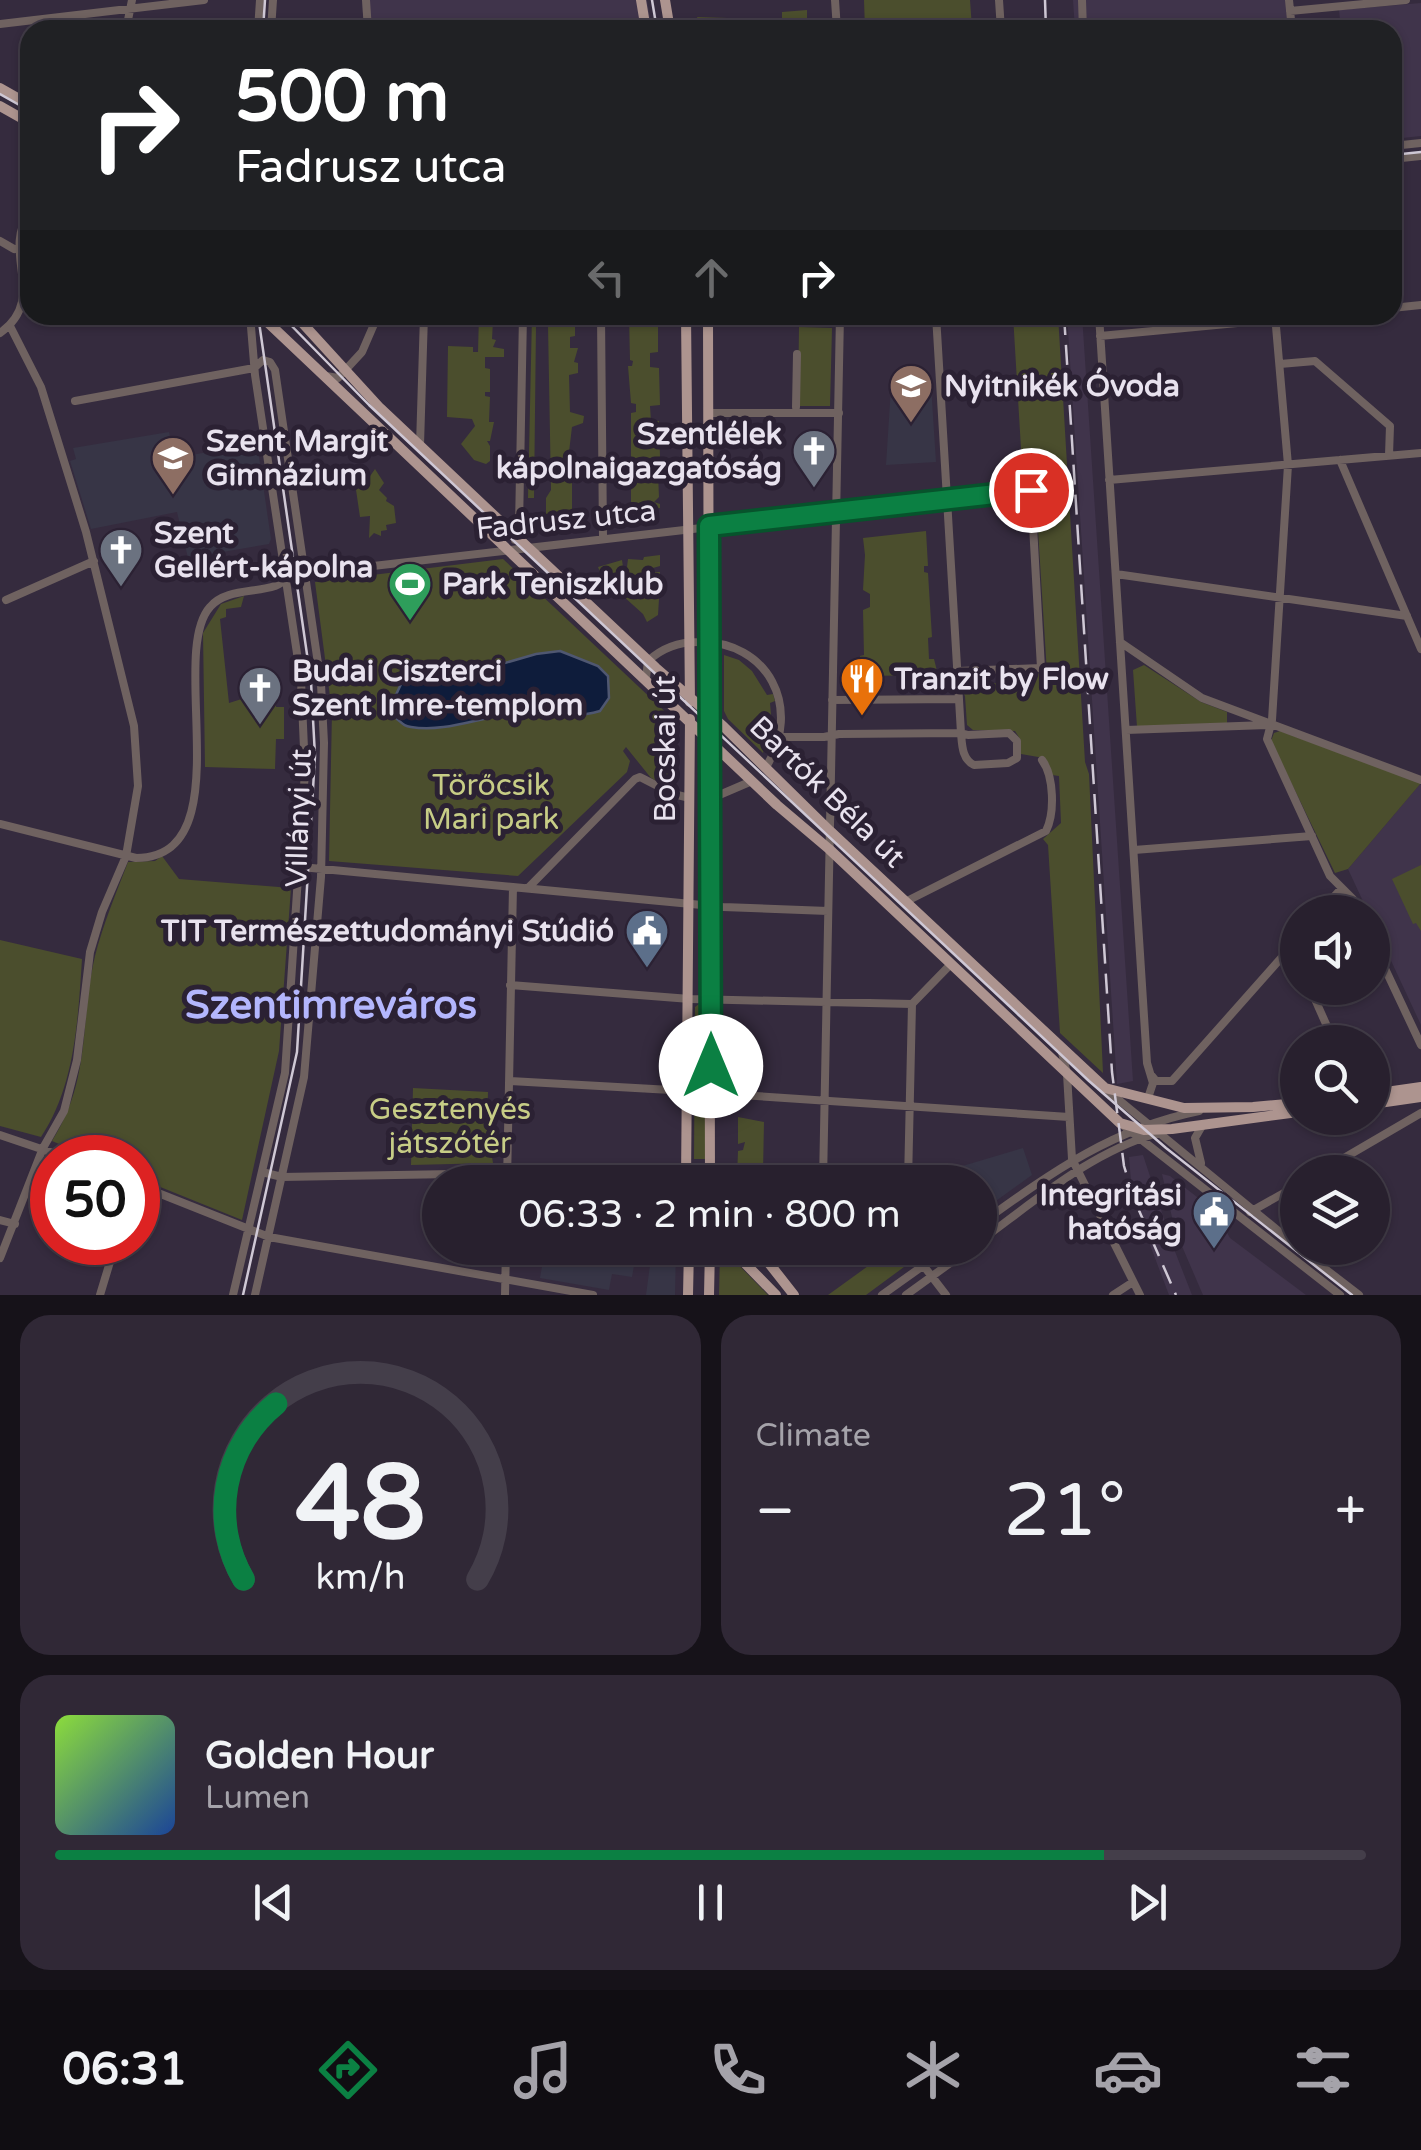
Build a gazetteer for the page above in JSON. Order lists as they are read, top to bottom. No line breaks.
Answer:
{"streets":{"main road":["Bocskai út","Bartók Béla út"],"street":["Fadrusz utca","Villányi út"]},"crossings":[["Fadrusz utca","Bocskai út"],["Fadrusz utca","Bartók Béla út"],["Fadrusz utca","Villányi út"],["Bocskai út","Bartók Béla út"]],"districts":["Szentimreváros"],"parks":["Törőcsik Mari park","Gesztenyés játszótér"],"places":{"school or university":["Nyitnikék Óvoda","Szent Margit Gimnázium"],"church":["Szentlélek kápolnaigazgatóság","Szent Gellért-kápolna","Budai Ciszterci Szent Imre-templom"],"sports":["Park Teniszklub"],"restaurant":["Tranzit by Flow"],"public building":["TIT Természettudományi Stúdió","Integritási hatóság"]},"page":{"turn":["500 m","Fadrusz utca"],"limit":"50","trip":"06:33 · 2 min · 800 m","tile":"Climate","heat":["−","21°","+"],"song":["Golden Hour","Lumen"],"tabs":"06:31","gauge":["48","km/h"]}}
